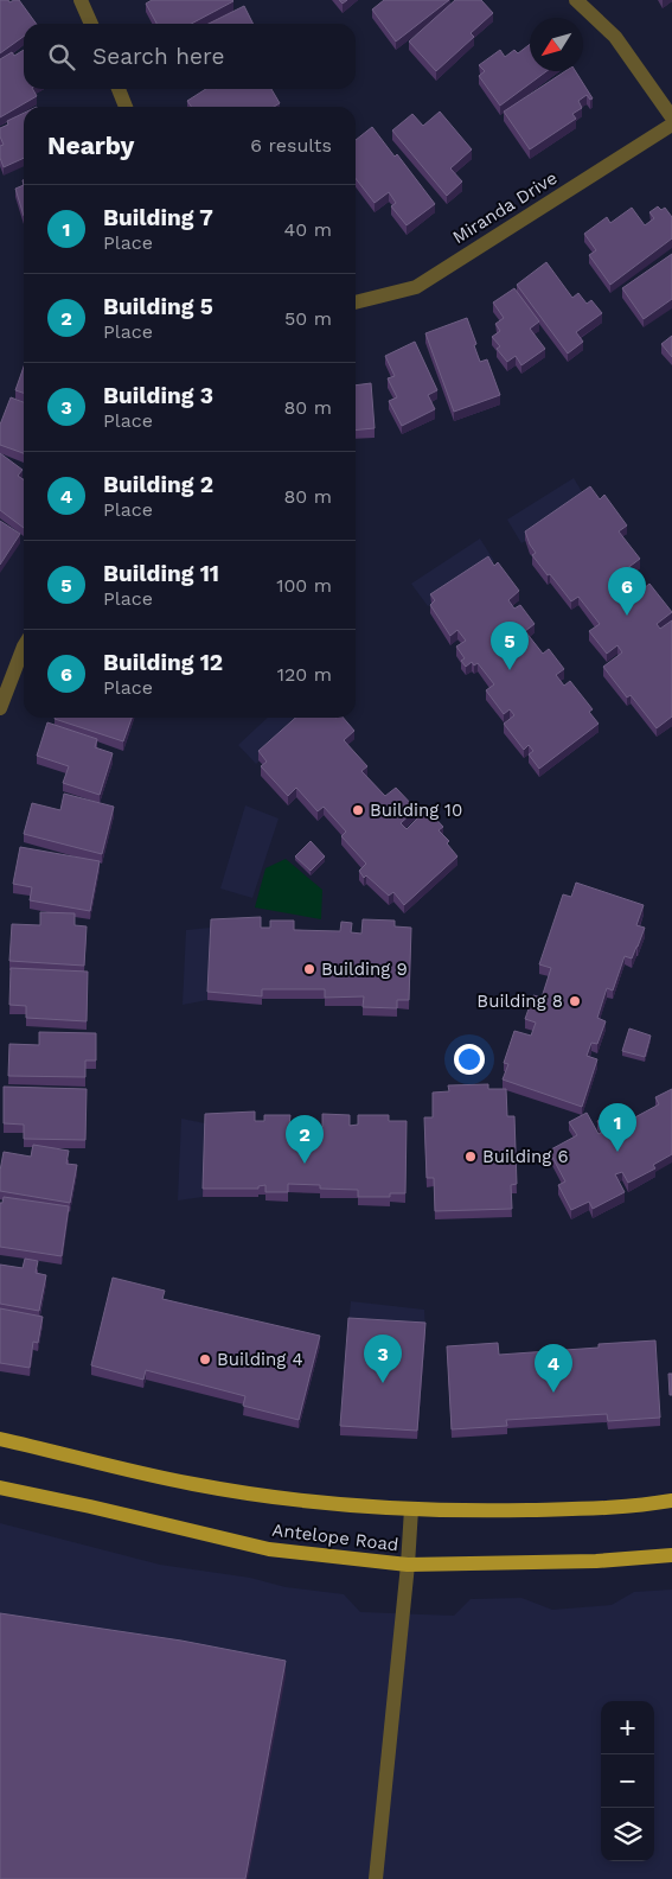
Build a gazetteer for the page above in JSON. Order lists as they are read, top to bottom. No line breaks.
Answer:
{"streets":{"main road":["Antelope Road"],"street":["Miranda Drive"]},"places":["Building 10","Building 9","Building 8","Building 6","Building 4"],"north":"bottom left","page":{"search":"Search here","heading":["Nearby","6 results"],"list":[{"mark":"1","name":"Building 7","note":"Place","value":"40 m"},{"mark":"2","name":"Building 5","note":"Place","value":"50 m"},{"mark":"3","name":"Building 3","note":"Place","value":"80 m"},{"mark":"4","name":"Building 2","note":"Place","value":"80 m"},{"mark":"5","name":"Building 11","note":"Place","value":"100 m"},{"mark":"6","name":"Building 12","note":"Place","value":"120 m"}],"pins":["6","5","1","2","3","4"],"map_buttons":["+","−"]}}
